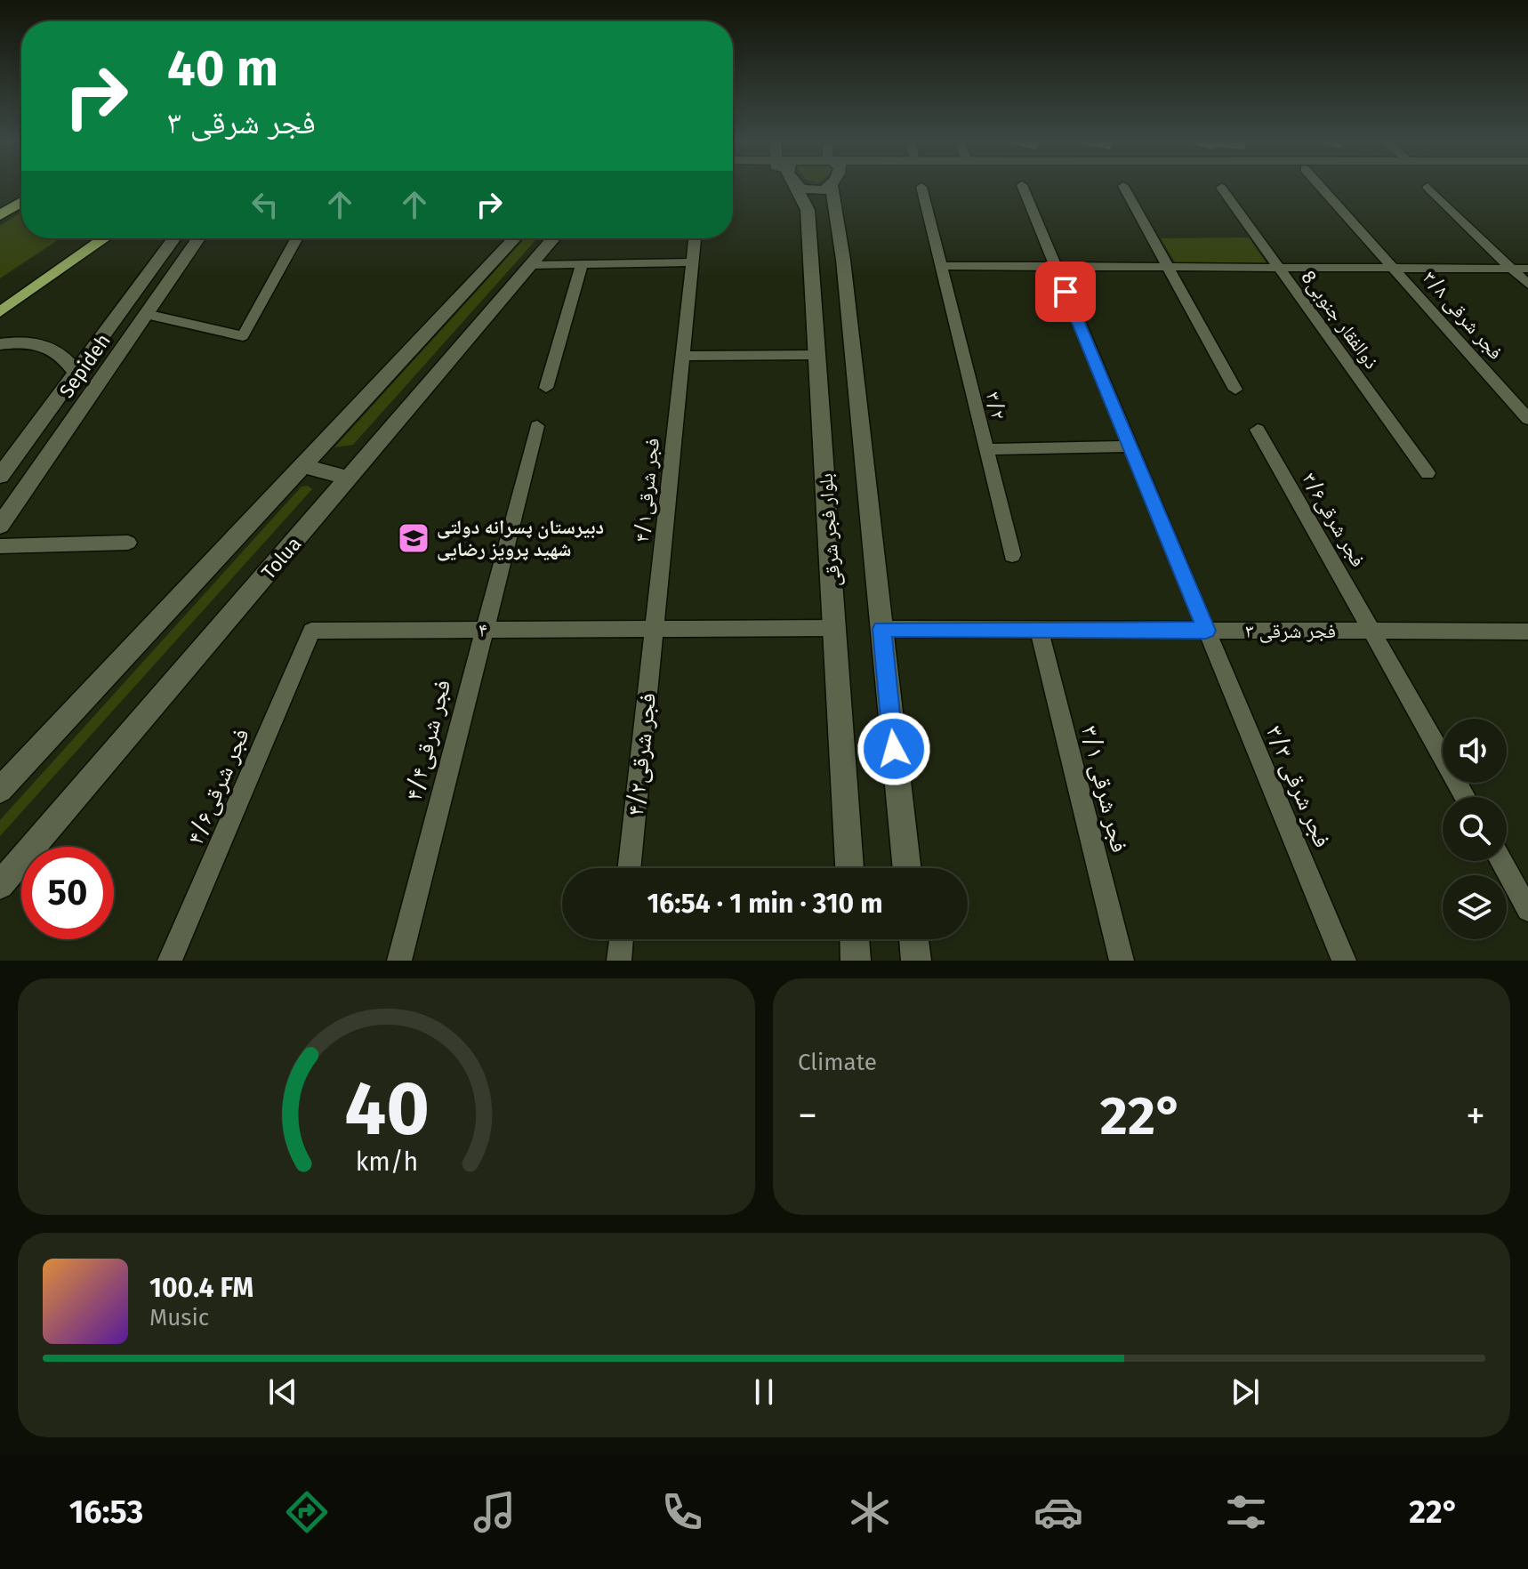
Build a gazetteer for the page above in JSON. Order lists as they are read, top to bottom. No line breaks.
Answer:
{"streets":{"main road":["Sepideh","بلوار فجر شرقی","Tolua"],"street":["۳/۸ فجر شرقی","8ذوالفقار جنوبی","۳/۲","فجر شرقی۴/۱","فجر شرقی۳/۶","۴","۳ فجر شرقی","فجر شرقی۴/۴","فجر شرقی۴/۲","فجر شرقی۴/۶","۳/۳ فجر شرقی","۳/۱ فجر شرقی"]},"crossings":[["فجر شرقی۴/۱","۴"],["فجر شرقی۴/۱","فجر شرقی۴/۲"],["فجر شرقی۳/۶","۳ فجر شرقی"],["بلوار فجر شرقی","۴"],["بلوار فجر شرقی","۳ فجر شرقی"],["۴","فجر شرقی۴/۴"],["۴","فجر شرقی۴/۲"],["۴","فجر شرقی۴/۶"],["۳ فجر شرقی","۳/۳ فجر شرقی"],["۳ فجر شرقی","۳/۱ فجر شرقی"]],"places":{"school or university":["دبیرستان پسرانه دولتی شهید پرویز رضایی"]},"page":{"turn":["40 m","۳ فجر شرقی"],"limit":"50","trip":"16:54 · 1 min · 310 m","tile":"Climate","heat":["−","22°","+"],"song":["100.4 FM","Music"],"tabs":["16:53","22°"],"gauge":["40","km/h"]}}
